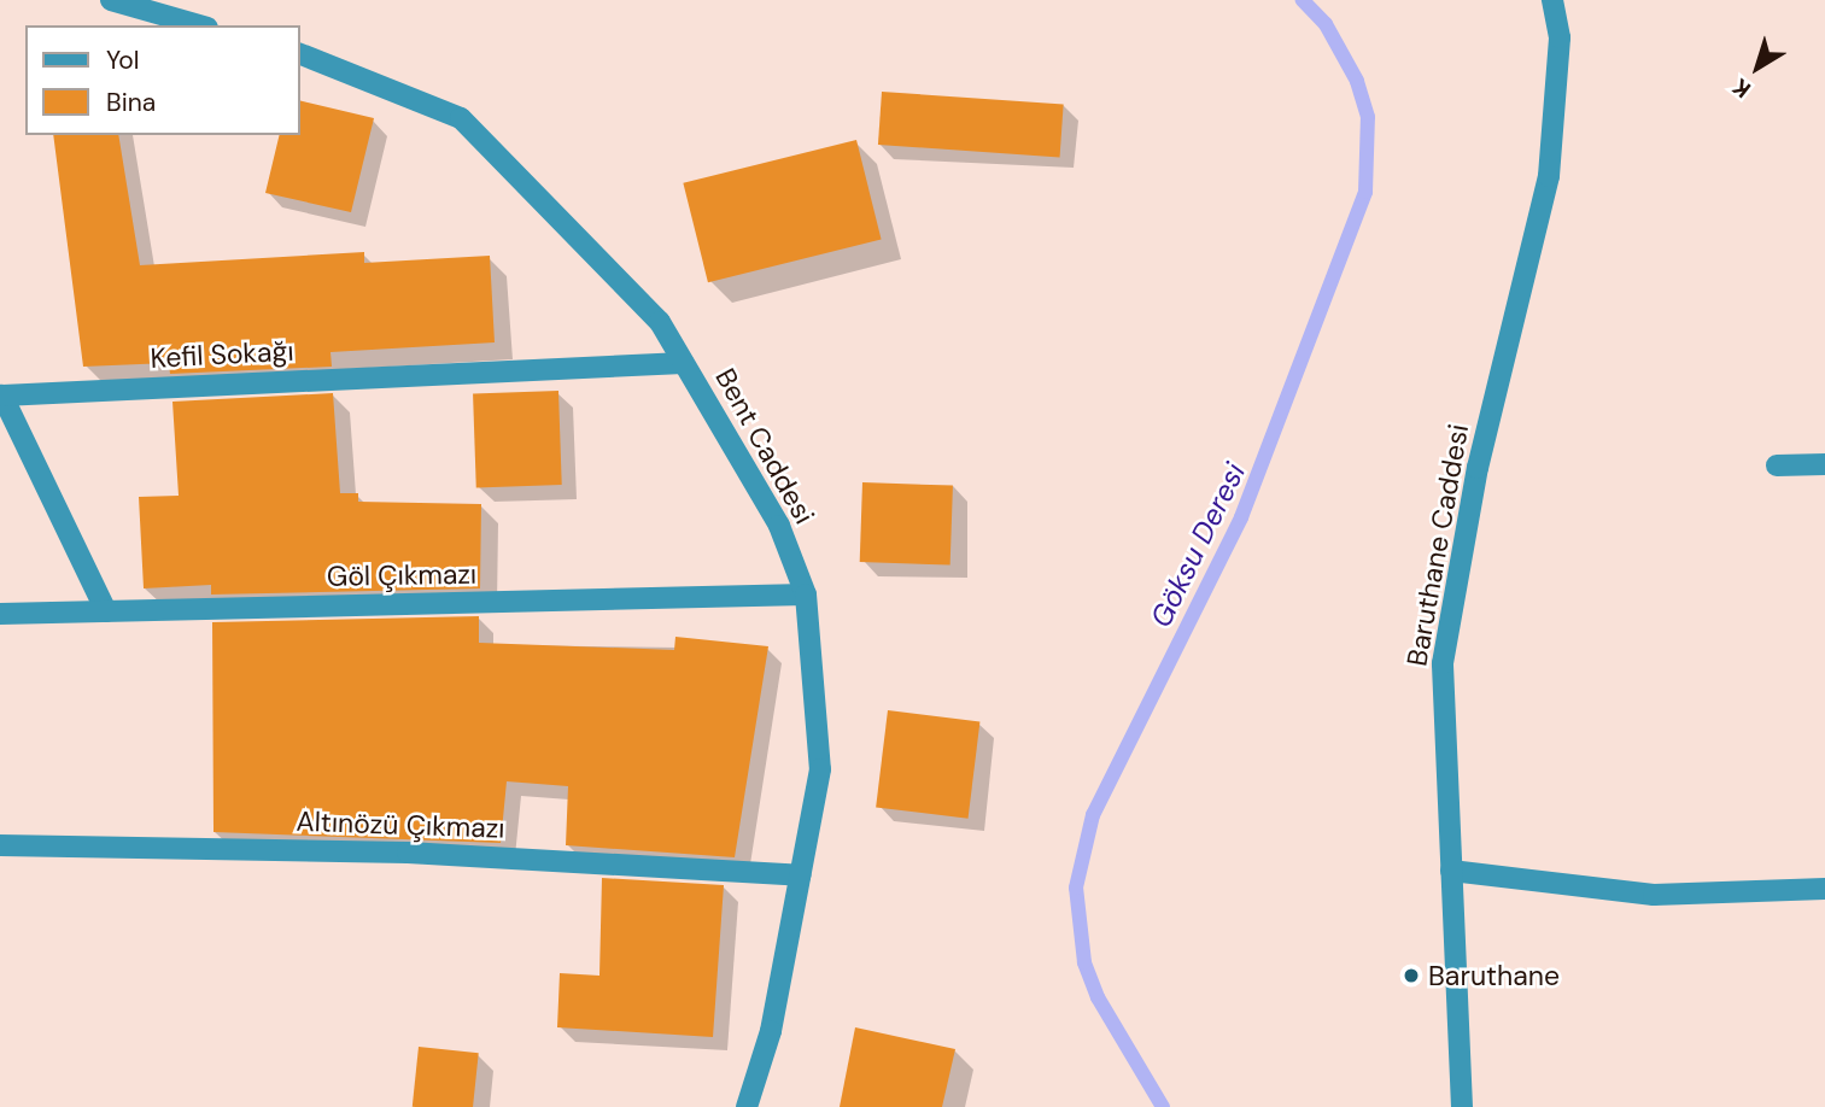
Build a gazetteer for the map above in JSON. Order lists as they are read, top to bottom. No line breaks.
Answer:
{"streets":{"street":["Kefil Sokağı","Bent Caddesi","Baruthane Caddesi","Göl Çıkmazı","Altınözü Çıkmazı"]},"crossings":[["Kefil Sokağı","Bent Caddesi"],["Kefil Sokağı","Göl Çıkmazı"],["Bent Caddesi","Göl Çıkmazı"],["Bent Caddesi","Altınözü Çıkmazı"]],"water":["Göksu Deresi"],"places":["Baruthane"],"legend":["Yol","Bina"],"north":"bottom left"}
